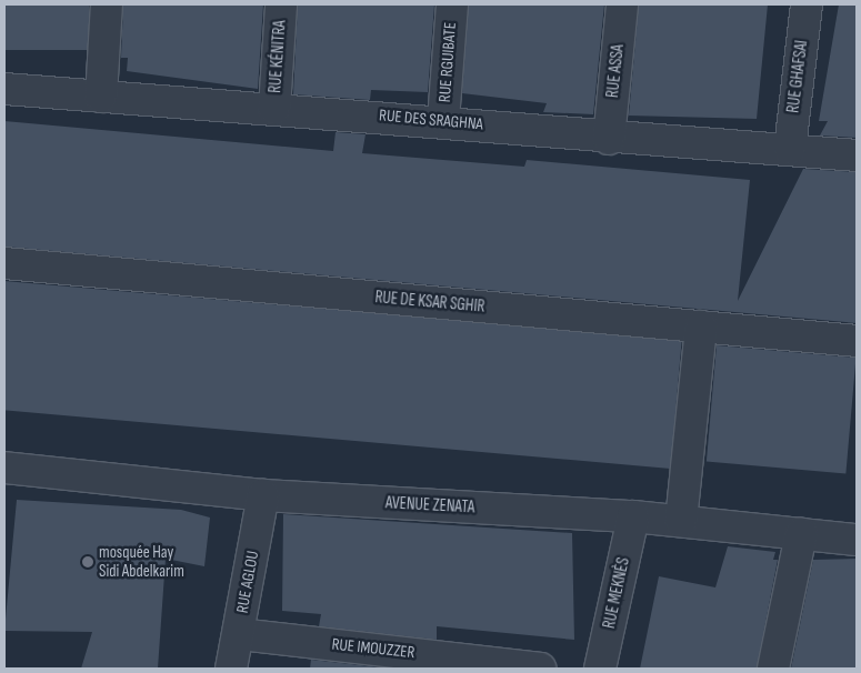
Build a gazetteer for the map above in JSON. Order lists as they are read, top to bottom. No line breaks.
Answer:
{"streets":{"street":["RUE KÉNITRA","RUE RGUIBATE","RUE ASSA","RUE GHAFSAI","RUE DES SRAGHNA","RUE DE KSAR SGHIR","AVENUE ZENATA","RUE AGLOU","RUE MEKNÈS","RUE IMOUZZER"]},"crossings":[["RUE KÉNITRA","RUE DES SRAGHNA"],["RUE RGUIBATE","RUE DES SRAGHNA"],["RUE ASSA","RUE DES SRAGHNA"],["RUE GHAFSAI","RUE DES SRAGHNA"],["AVENUE ZENATA","RUE AGLOU"],["AVENUE ZENATA","RUE MEKNÈS"],["RUE AGLOU","RUE IMOUZZER"]],"places":["mosquée Hay Sidi Abdelkarim"]}
